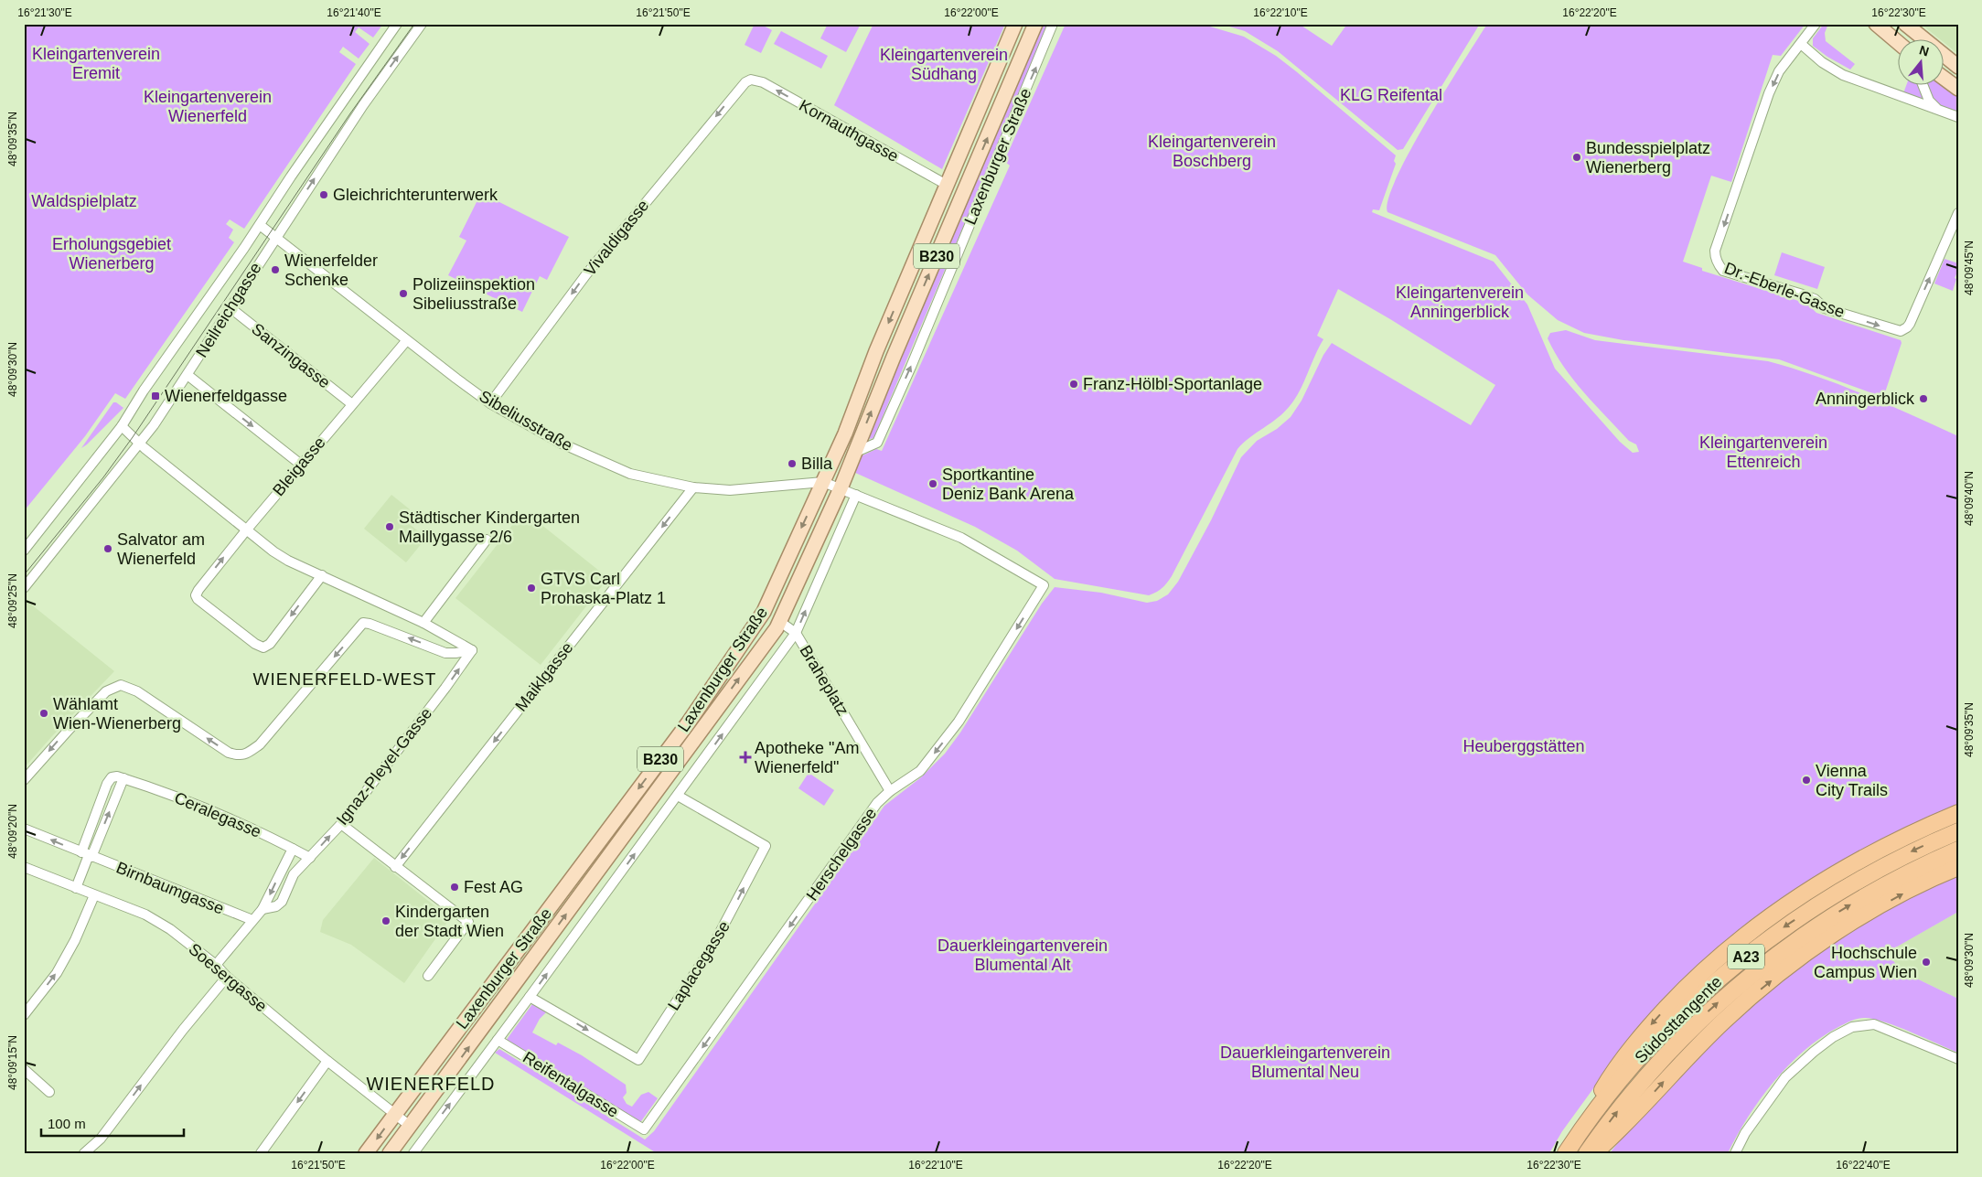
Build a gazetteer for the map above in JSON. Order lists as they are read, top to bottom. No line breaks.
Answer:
{"streets":{"highway":["A23","Südosttangente"],"main road":["Laxenburger Straße","B230"],"street":["Kornauthgasse","Vivaldigasse","Dr.-Eberle-Gasse","Neilreichgasse","Sanzingasse","Sibeliusstraße","Bleigasse","Maiklgasse","Braheplatz","Ignaz-Pleyel-Gasse","Ceralegasse","Herschelgasse","Birnbaumgasse","Laplacegasse","Soesergasse","Reifentalgasse"]},"crossings":[["Kornauthgasse","Laxenburger Straße"],["Kornauthgasse","Vivaldigasse"],["Laxenburger Straße","Sibeliusstraße"],["Laxenburger Straße","Braheplatz"],["Laxenburger Straße","Soesergasse"],["Vivaldigasse","Sibeliusstraße"],["Neilreichgasse","Sanzingasse"],["Neilreichgasse","Sibeliusstraße"],["Sanzingasse","Bleigasse"],["Sibeliusstraße","Bleigasse"],["Sibeliusstraße","Maiklgasse"],["Sibeliusstraße","Herschelgasse"],["Braheplatz","Herschelgasse"],["Ignaz-Pleyel-Gasse","Ceralegasse"],["Ceralegasse","Birnbaumgasse"],["Herschelgasse","Reifentalgasse"]],"one_way":["Kornauthgasse","Vivaldigasse","Maiklgasse","Ignaz-Pleyel-Gasse","Herschelgasse"],"districts":["WIENERFELD-WEST","WIENERFELD"],"parks":["Kleingartenverein Eremit","Kleingartenverein Südhang","KLG Reifental","Kleingartenverein Wienerfeld","Kleingartenverein Boschberg","Waldspielplatz","Erholungsgebiet Wienerberg","Kleingartenverein Anningerblick","Kleingartenverein Ettenreich","Heuberggstätten","Dauerkleingartenverein Blumental Alt","Dauerkleingartenverein Blumental Neu"],"places":{"other":["Bundesspielplatz Wienerberg","Gleichrichterunterwerk","Wienerfelder Schenke","Polizeiinspektion Sibeliusstraße","Franz-Hölbl-Sportanlage","Anningerblick","Billa","Sportkantine Deniz Bank Arena","Städtischer Kindergarten Maillygasse 2/6","Salvator am Wienerfeld","GTVS Carl Prohaska-Platz 1","Wählamt Wien-Wienerberg","Vienna City Trails","Fest AG","Kindergarten der Stadt Wien","Hochschule Campus Wien"],"transit":["Wienerfeldgasse"],"health":["Apotheke \"Am Wienerfeld\""]},"scale_bar":"100 m","north":"top","coordinates":["16°21'30\"E","16°21'40\"E","16°21'50\"E","16°22'00\"E","16°22'10\"E","16°22'20\"E","16°22'30\"E","48°09'35\"N","48°09'45\"N","48°09'30\"N","48°09'40\"N","48°09'25\"N","48°09'20\"N","48°09'15\"N","16°22'40\"E"]}
